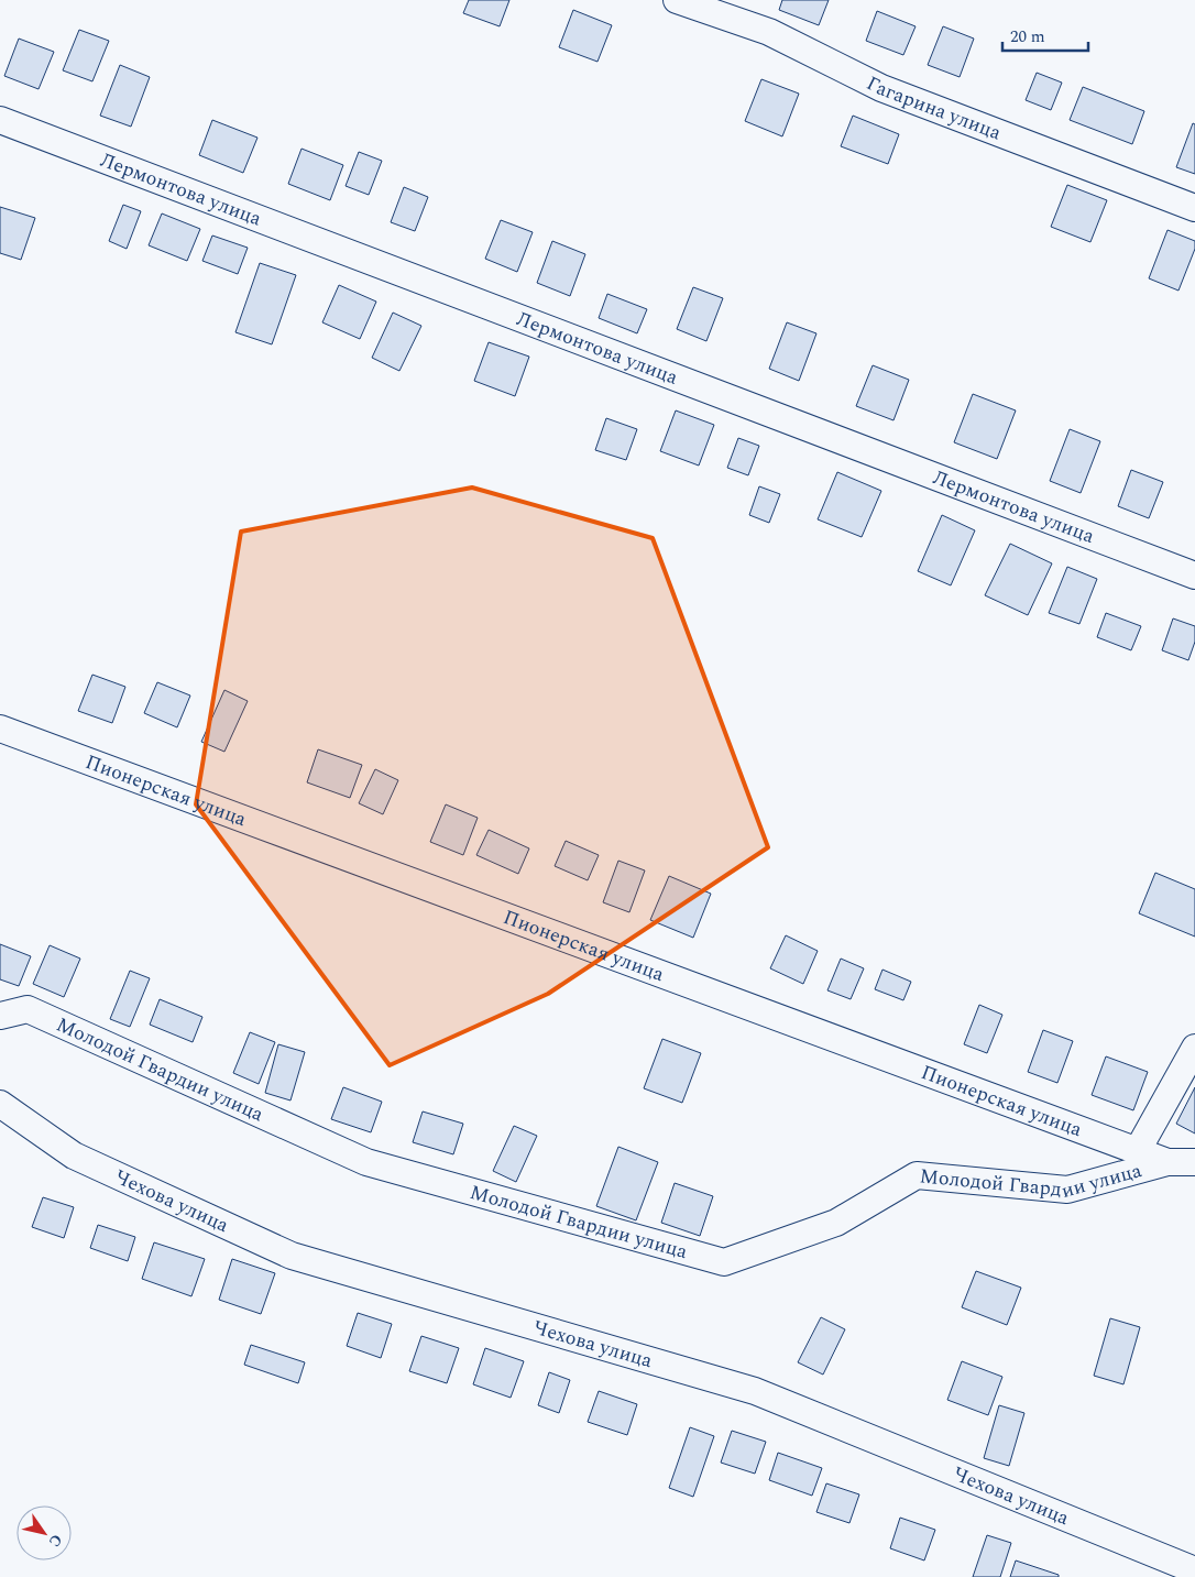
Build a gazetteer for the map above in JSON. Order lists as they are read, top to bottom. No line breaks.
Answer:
{"streets":{"street":["Гагарина улица","Лермонтова улица","Пионерская улица","Молодой Гвардии улица","Чехова улица"]},"crossings":[["Пионерская улица","Молодой Гвардии улица"]],"scale_bar":"20 m","north":"bottom right"}
